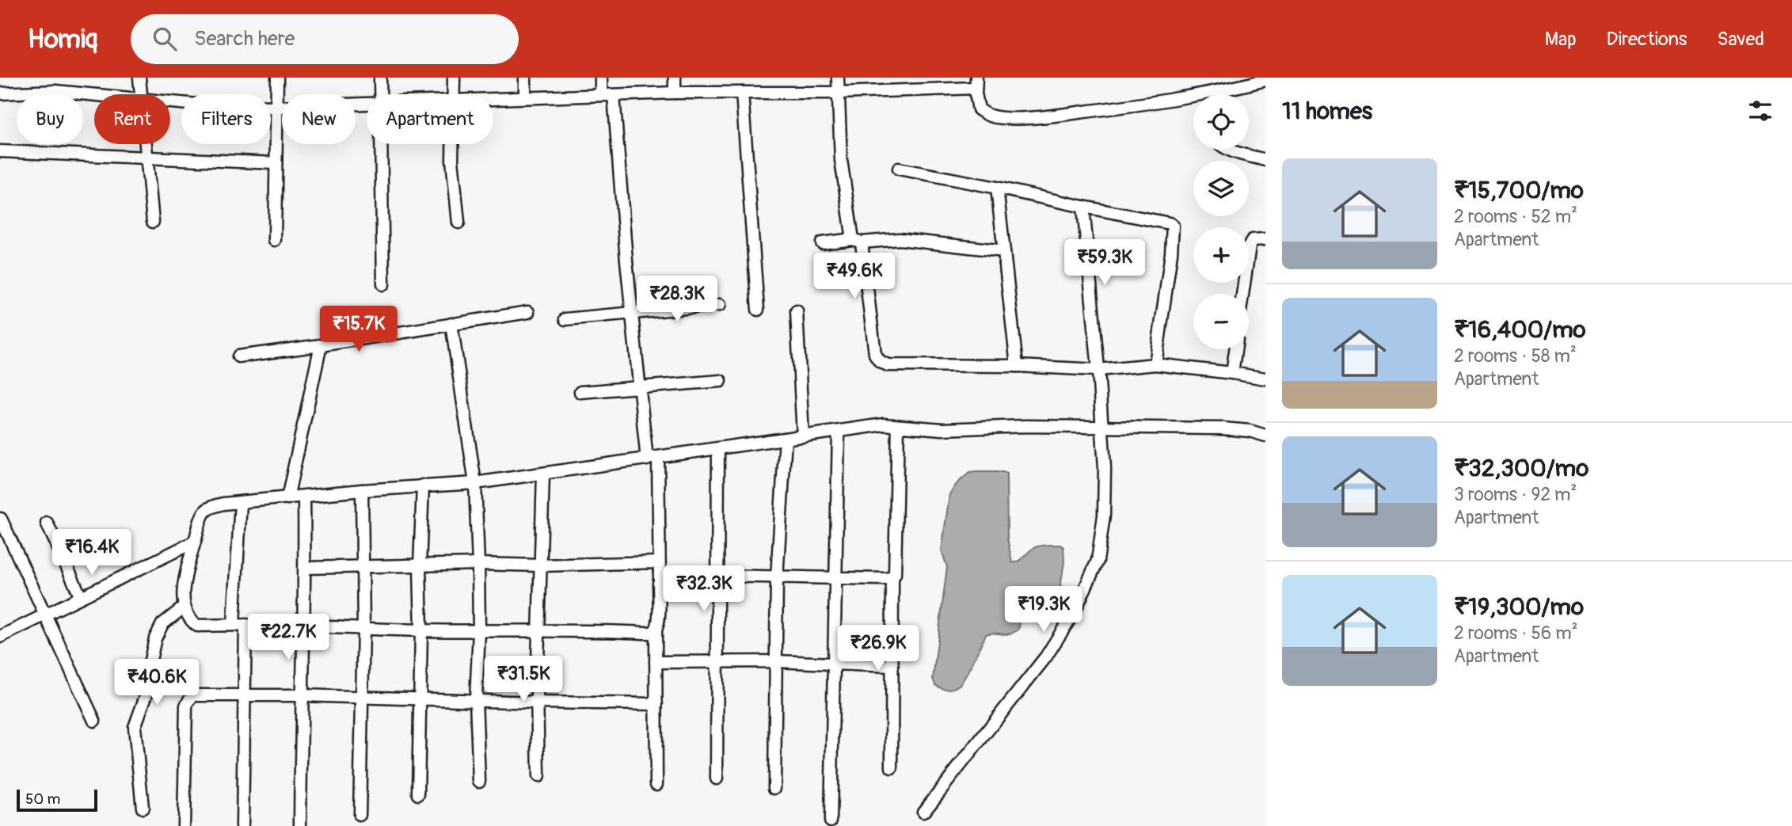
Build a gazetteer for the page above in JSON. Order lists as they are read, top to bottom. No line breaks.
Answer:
{"scale_bar":"50 m","page":{"header":"Homiq","search":"Search here","nav":["Map","Directions","Saved"],"heading":"11 homes","map_buttons":["+","−"],"chip":["Buy","Rent","Filters","New","Apartment"],"list":[{"name":"₹15,700/mo","note":"2 rooms · 52 m² · Apartment"},{"name":"₹16,400/mo","note":"2 rooms · 58 m² · Apartment"},{"name":"₹32,300/mo","note":"3 rooms · 92 m² · Apartment"},{"name":"₹19,300/mo","note":"2 rooms · 56 m² · Apartment"}],"price":["₹59.3K","₹49.6K","₹28.3K","₹15.7K","₹16.4K","₹32.3K","₹19.3K","₹22.7K","₹26.9K","₹31.5K","₹40.6K"],"scale":"50 m"}}
